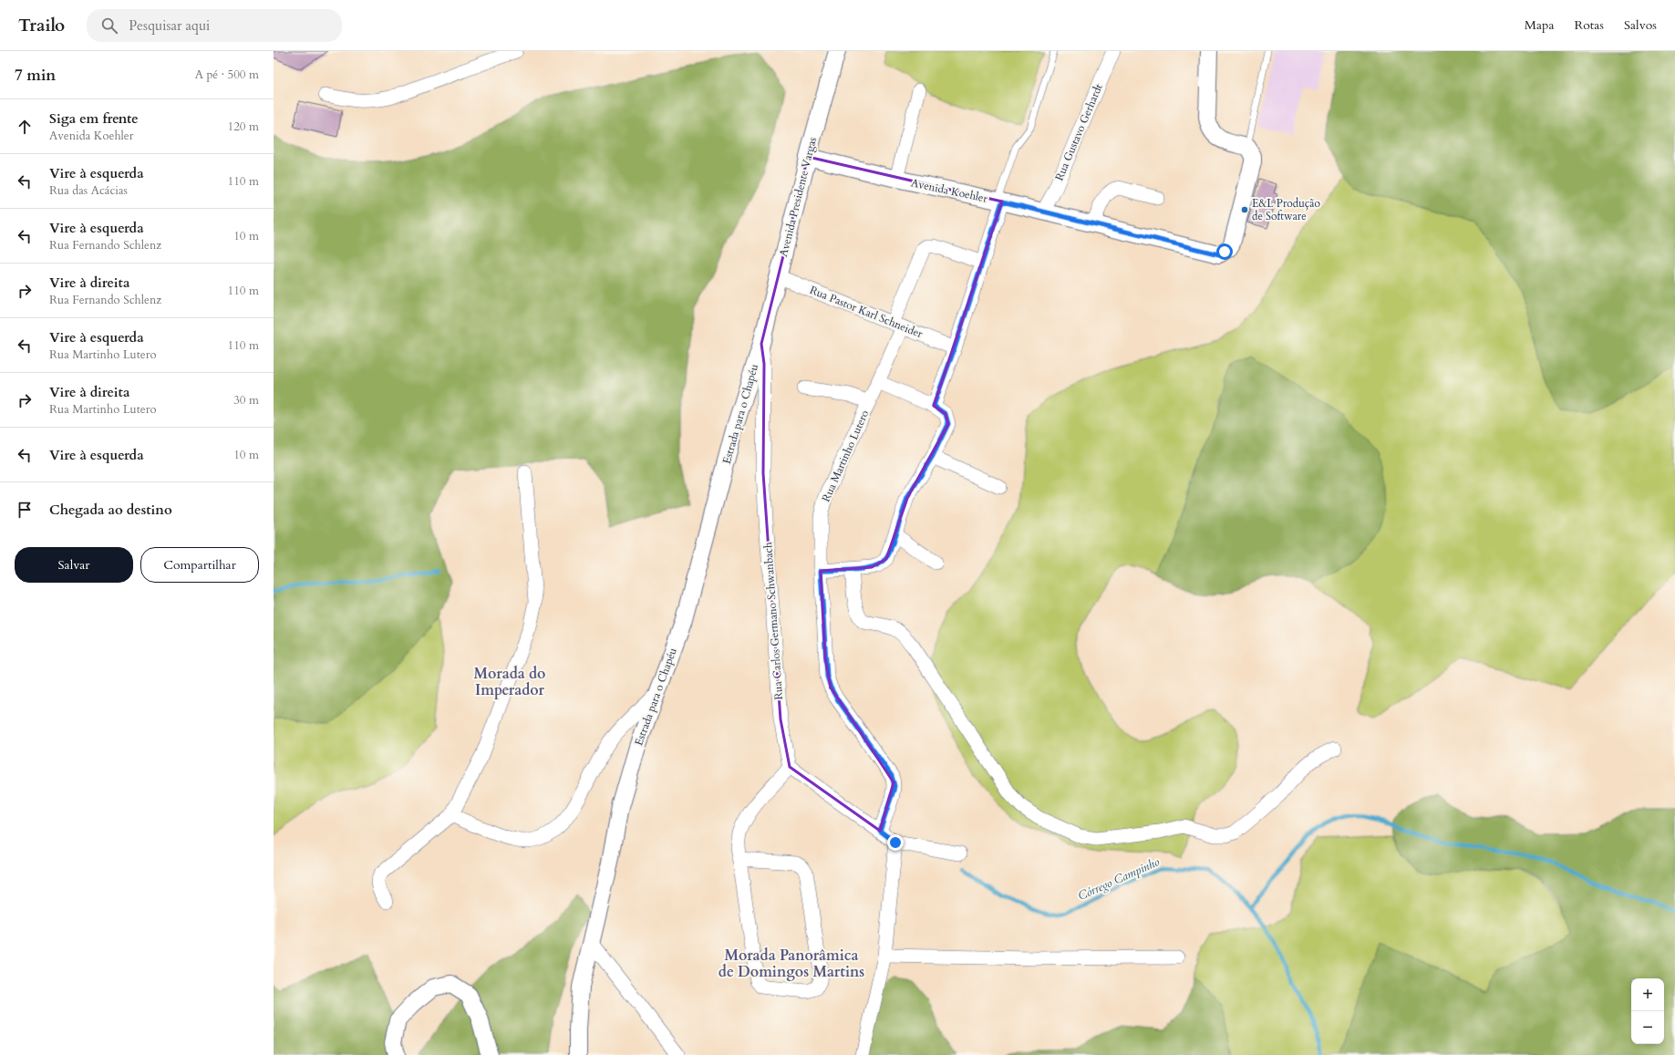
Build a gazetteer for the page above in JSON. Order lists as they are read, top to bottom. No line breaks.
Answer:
{"streets":{"street":["Rua Gustavo Gerhardt","Avenida Koehler","Avenida Presidente Vargas","Rua Pastor Karl Schneider","Estrada para o Chapéu","Rua Martinho Lutero","Rua Carlos Germano Schwanbach"]},"crossings":[["Rua Gustavo Gerhardt","Avenida Koehler"],["Avenida Koehler","Avenida Presidente Vargas"],["Avenida Presidente Vargas","Rua Pastor Karl Schneider"],["Avenida Presidente Vargas","Estrada para o Chapéu"],["Avenida Presidente Vargas","Rua Carlos Germano Schwanbach"],["Rua Pastor Karl Schneider","Rua Martinho Lutero"],["Estrada para o Chapéu","Rua Carlos Germano Schwanbach"]],"districts":["Morada do Imperador","Morada Panorâmica de Domingos Martins"],"water":["Córrego Campinho"],"places":["E&L Produção de Software"],"page":{"header":"Trailo","search":"Pesquisar aqui","nav":["Mapa","Rotas","Salvos"],"heading":["7 min","A pé · 500 m"],"list":[["Siga em frente","Avenida Koehler","120 m"],["Vire à esquerda","Rua das Acácias","110 m"],["Vire à esquerda","Rua Fernando Schlenz","10 m"],["Vire à direita","Rua Fernando Schlenz","110 m"],["Vire à esquerda","Rua Martinho Lutero","110 m"],["Vire à direita","Rua Martinho Lutero","30 m"],["Vire à esquerda","10 m"],"Chegada ao destino"],"buttons":["Salvar","Compartilhar"],"map_buttons":["+","−"]}}
